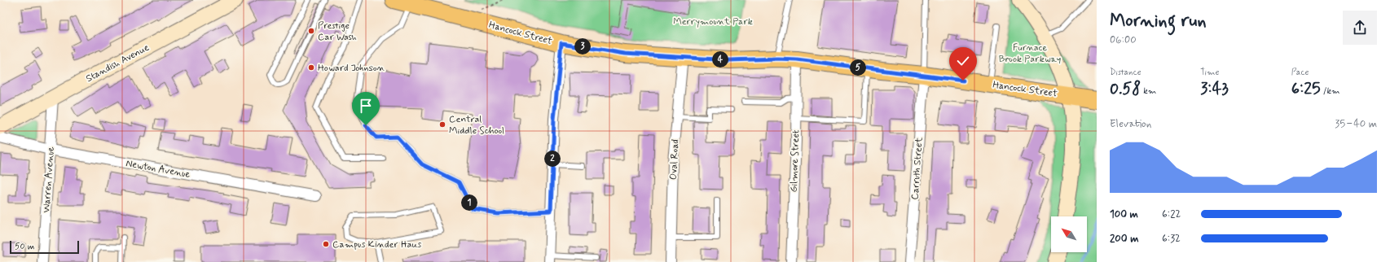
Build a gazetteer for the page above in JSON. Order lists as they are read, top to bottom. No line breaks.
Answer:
{"streets":{"main road":["Hancock Street"],"street":["Standish Avenue","Oval Road","Gilmore Street","Newton Avenue","Carruth Street","Warren Avenue"]},"crossings":[["Hancock Street","Oval Road"],["Hancock Street","Gilmore Street"],["Hancock Street","Carruth Street"],["Standish Avenue","Warren Avenue"],["Newton Avenue","Warren Avenue"]],"parks":["Merrymount Park","Furnace Brook Parkway"],"places":["Prestige Car Wash","Howard Johnson","Central Middle School","Campus Kinder Haus"],"scale_bar":"50 m","north":"top left","page":{"heading":["Morning run","06:00"],"pins":["3","4","5","2","1"],"stats":[["Distance","0.58 km"],["Time","3:43"],["Pace","6:25 /km"]],"chart":["Elevation","35–40 m"],"list":[{"name":"100 m","note":"6:22"},{"name":"200 m","note":"6:32"}],"scale":"50 m"}}
